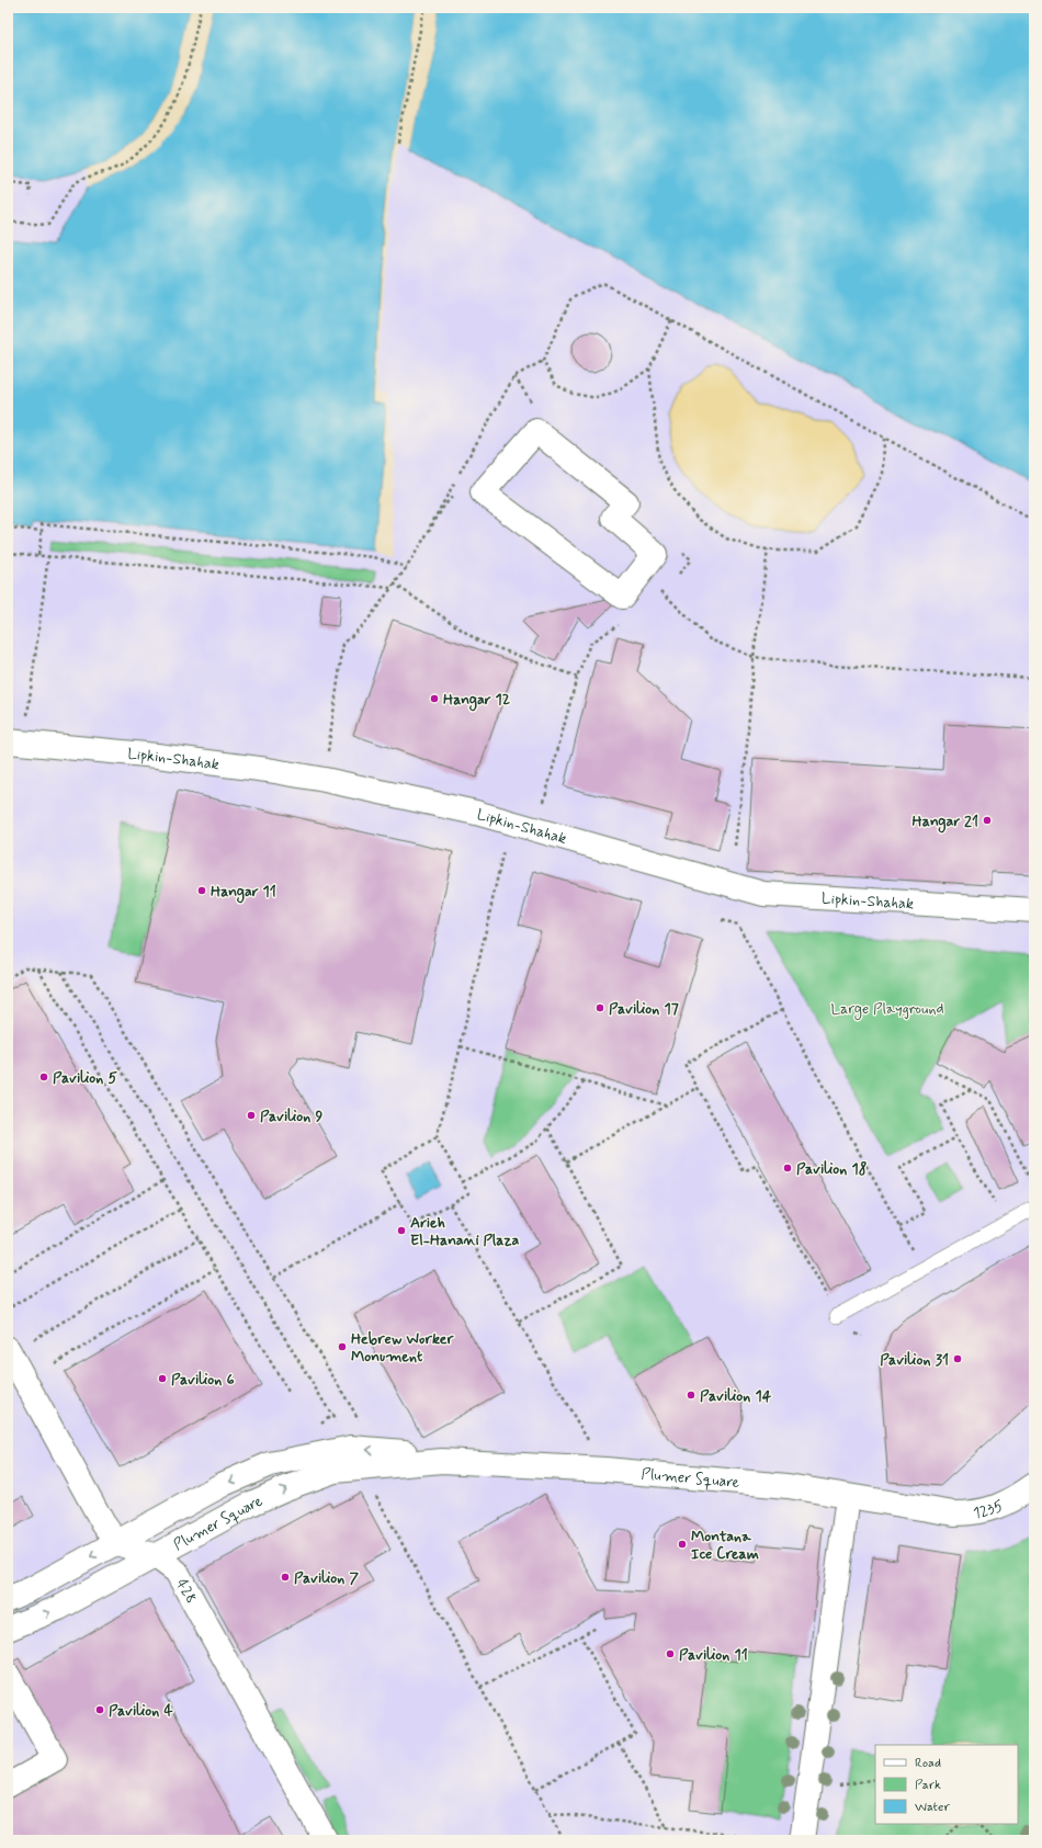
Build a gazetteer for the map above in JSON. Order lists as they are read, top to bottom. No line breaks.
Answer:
{"streets":{"street":["Lipkin-Shahak","Plumer Square","1235","428"]},"crossings":[["Plumer Square","1235"],["Plumer Square","428"]],"parks":["Large Playground"],"places":["Hangar 12","Hangar 21","Hangar 11","Pavilion 17","Pavilion 5","Pavilion 9","Pavilion 18","Arieh El-Hanani Plaza","Hebrew Worker Monument","Pavilion 31","Pavilion 6","Pavilion 14","Montana Ice Cream","Pavilion 7","Pavilion 11","Pavilion 4"],"legend":["Road","Park","Water"]}
